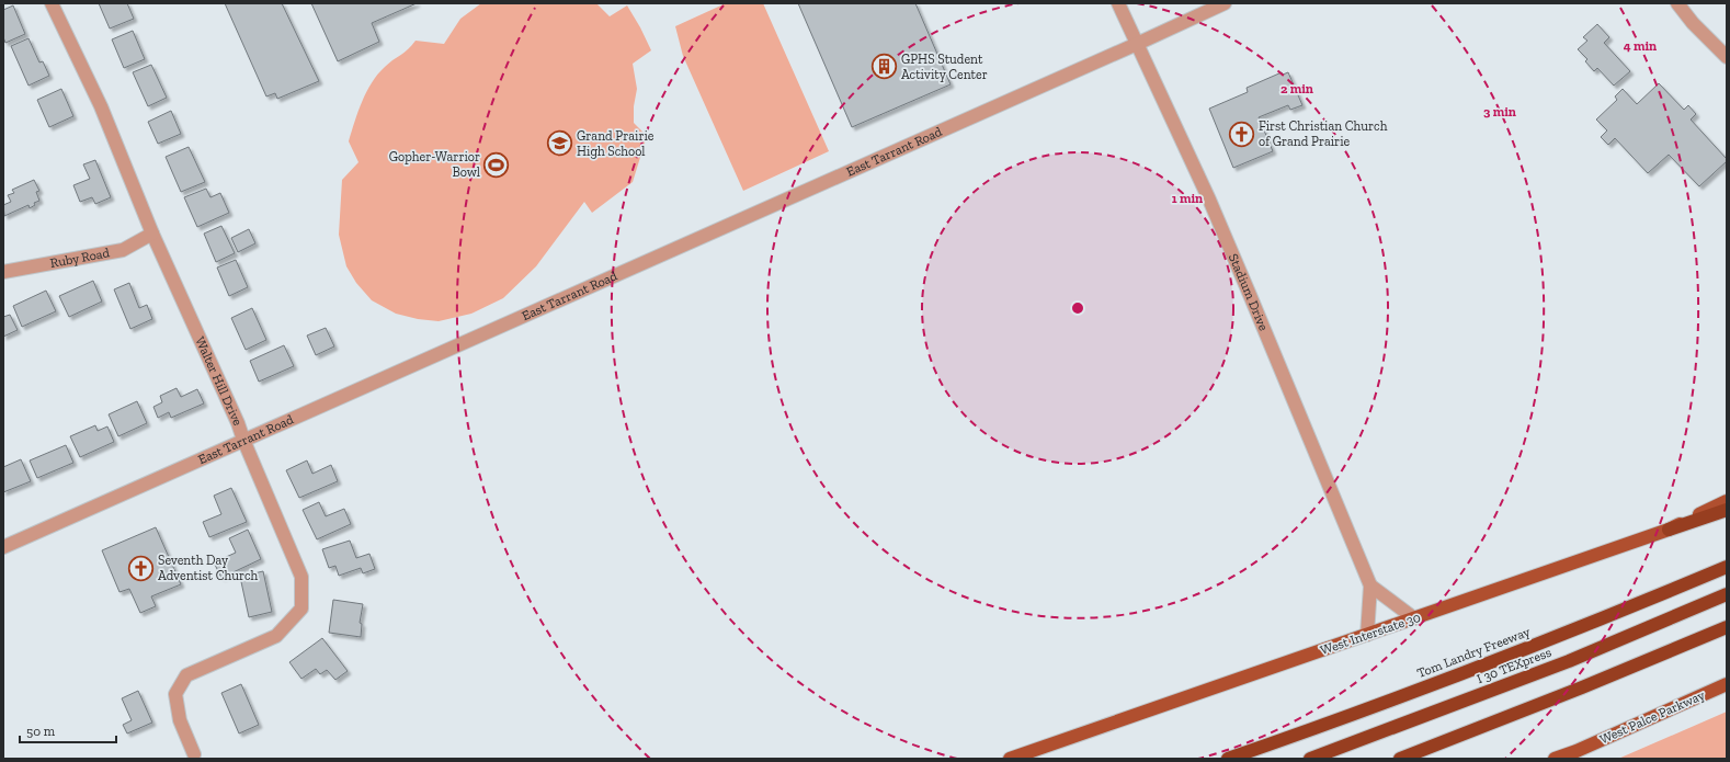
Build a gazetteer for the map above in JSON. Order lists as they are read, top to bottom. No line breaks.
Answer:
{"streets":{"highway":["Tom Landry Freeway","I 30 TEXpress"],"main road":["West Interstate 30","West Palce Parkway"],"street":["East Tarrant Road","Ruby Road","Stadium Drive","Walter Hill Drive"]},"crossings":[["East Tarrant Road","Stadium Drive"],["East Tarrant Road","Walter Hill Drive"],["Ruby Road","Walter Hill Drive"],["Stadium Drive","West Interstate 30"]],"places":{"building":["GPHS Student Activity Center"],"church":["First Christian Church of Grand Prairie","Seventh Day Adventist Church"],"school or university":["Grand Prairie High School"],"sports":["Gopher-Warrior Bowl"]},"scale_bar":"50 m","rings":["4 min","2 min","3 min","1 min"]}
